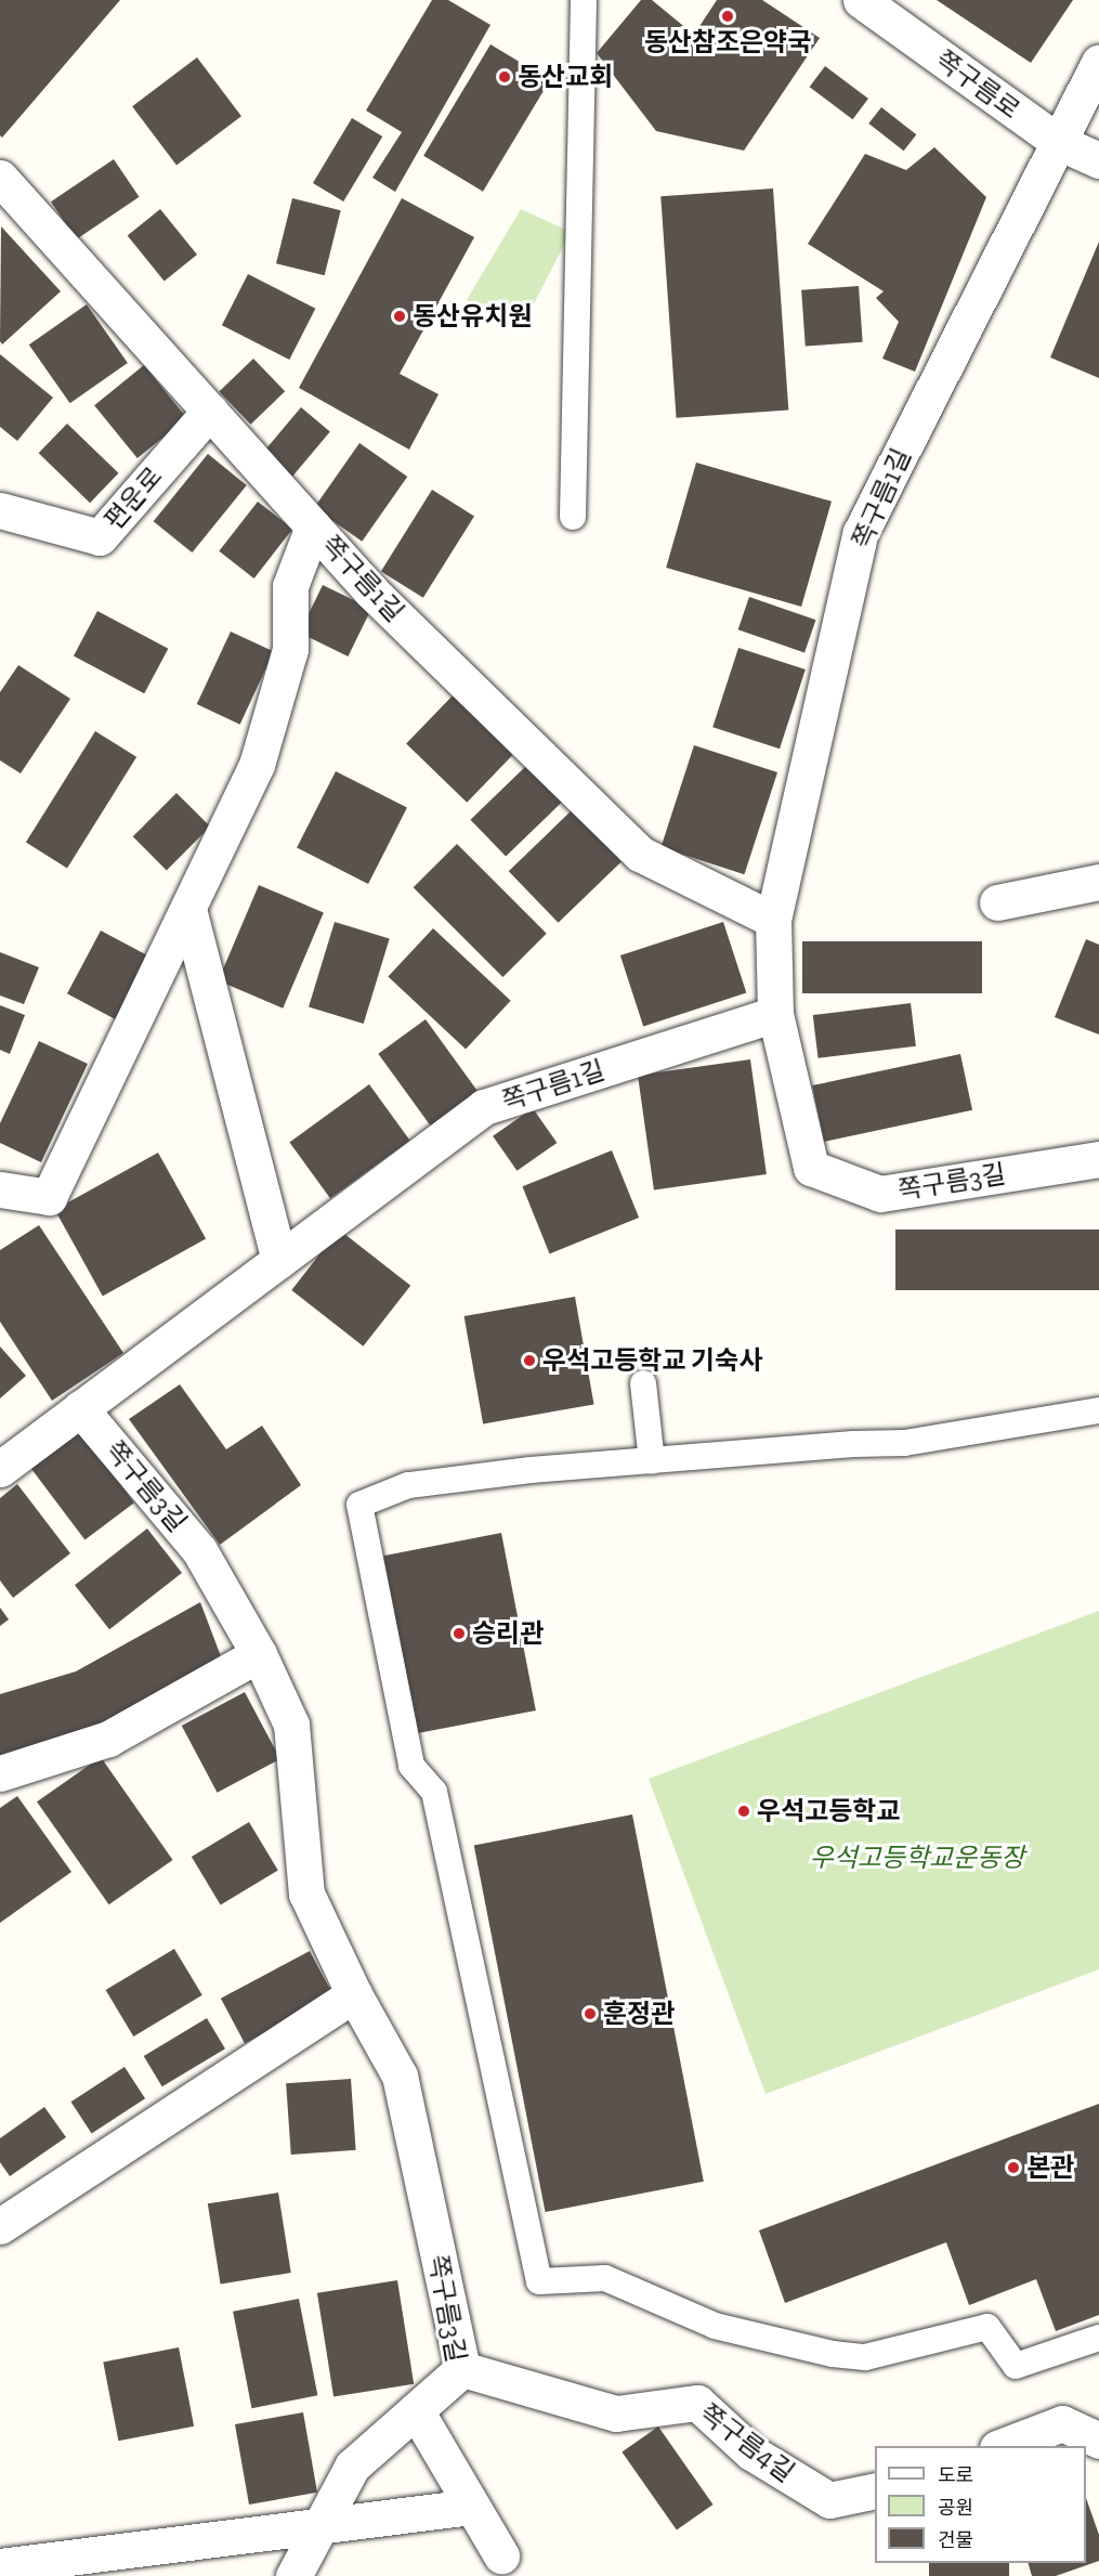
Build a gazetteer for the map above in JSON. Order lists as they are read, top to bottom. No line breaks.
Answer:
{"streets":{"street":["쪽구름로","편운로","쪽구름1길","쪽구름3길","쪽구름4길"]},"crossings":[["쪽구름로","쪽구름1길"],["편운로","쪽구름1길"],["쪽구름1길","쪽구름3길"],["쪽구름3길","쪽구름4길"]],"parks":["우석고등학교운동장"],"places":["동산참조은약국","동산교회","동산유치원","우석고등학교 기숙사","승리관","우석고등학교","훈정관","본관"],"legend":["도로","공원","건물"]}
